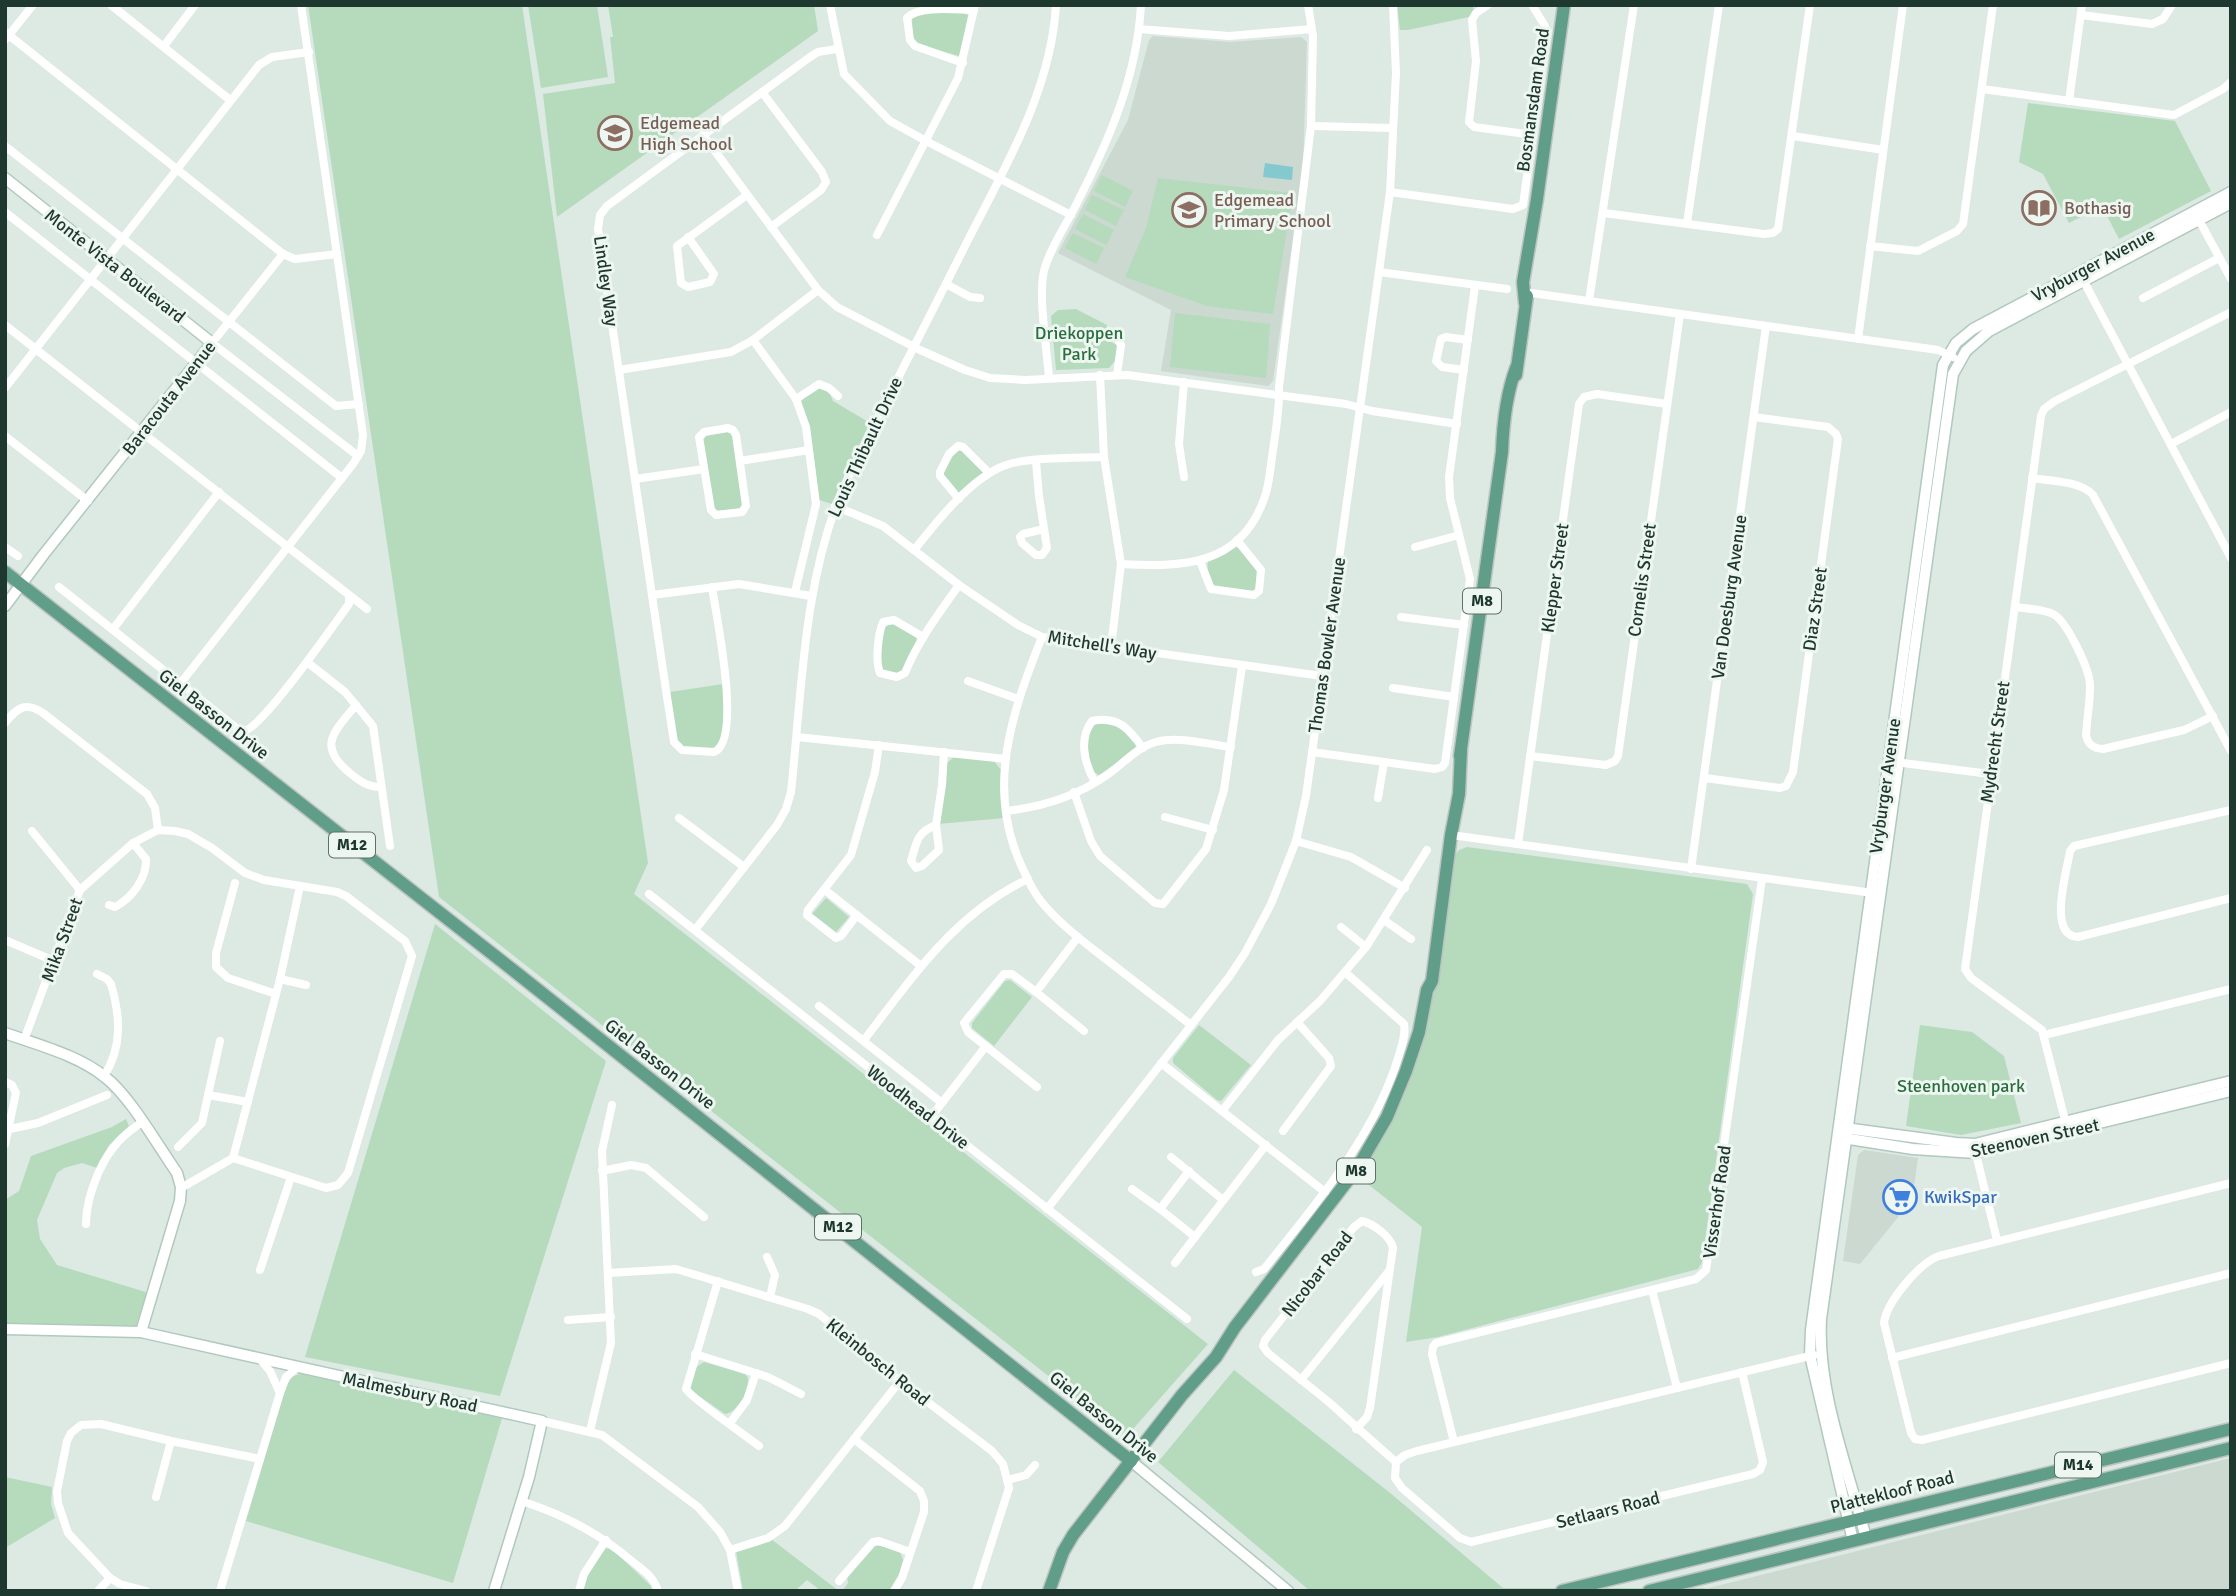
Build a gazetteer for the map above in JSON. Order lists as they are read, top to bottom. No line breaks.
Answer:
{"streets":{"main road":["Bosmansdam Road","M8","Giel Basson Drive","M12","M14","Plattekloof Road"],"street":["Vryburger Avenue","Monte Vista Boulevard","Lindley Way","Baracouta Avenue","Louis Thibault Drive","Klepper Street","Cornelis Street","Van Doesburg Avenue","Diaz Street","Mitchell's Way","Thomas Bowler Avenue","Mydrecht Street","Mika Street","Woodhead Drive","Steenoven Street","Visserhof Road","Nicobar Road","Kleinbosch Road","Malmesbury Road","Setlaars Road"]},"crossings":[["Bosmansdam Road","Giel Basson Drive"],["Vryburger Avenue","Steenoven Street"],["Vryburger Avenue","M14"],["Vryburger Avenue","Plattekloof Road"],["Monte Vista Boulevard","Baracouta Avenue"],["Baracouta Avenue","Giel Basson Drive"],["Louis Thibault Drive","Mitchell's Way"],["Louis Thibault Drive","Woodhead Drive"],["Klepper Street","Cornelis Street"],["Van Doesburg Avenue","Diaz Street"],["Mitchell's Way","Thomas Bowler Avenue"],["Thomas Bowler Avenue","Woodhead Drive"],["Nicobar Road","Setlaars Road"]],"parks":["Driekoppen Park","Steenhoven park"],"places":{"school or university":["Edgemead High School","Edgemead Primary School"],"library":["Bothasig"],"supermarket":["KwikSpar"]}}
